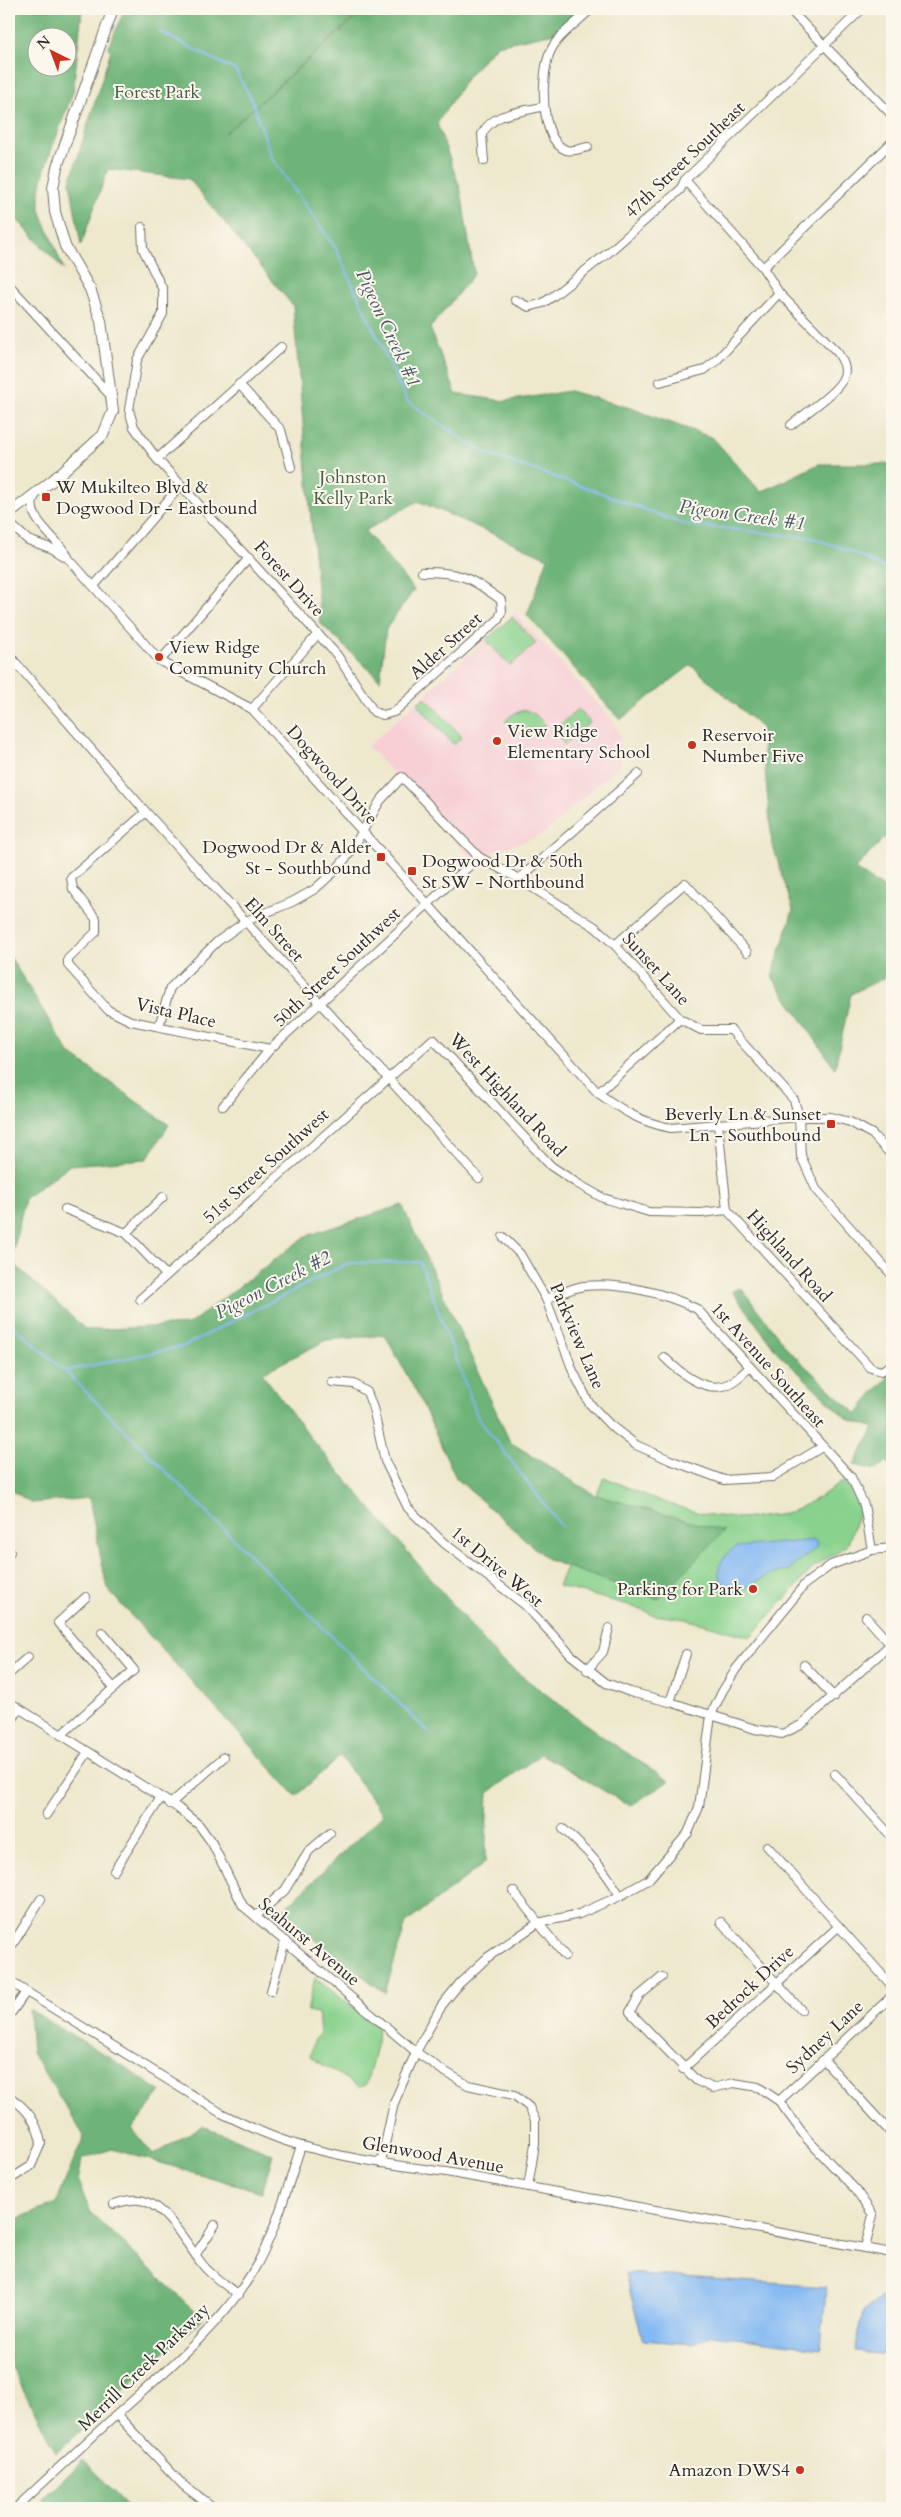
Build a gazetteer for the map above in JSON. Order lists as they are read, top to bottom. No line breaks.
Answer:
{"streets":{"street":["47th Street Southeast","Forest Drive","Alder Street","Dogwood Drive","Elm Street","50th Street Southwest","Sunset Lane","Vista Place","West Highland Road","51st Street Southwest","Highland Road","Parkview Lane","1st Avenue Southeast","1st Drive West","Seahurst Avenue","Bedrock Drive","Sydney Lane","Glenwood Avenue","Merrill Creek Parkway"]},"crossings":[["Forest Drive","Alder Street"],["Dogwood Drive","50th Street Southwest"],["Dogwood Drive","Sunset Lane"],["Dogwood Drive","Highland Road"],["Elm Street","50th Street Southwest"],["Elm Street","Vista Place"],["Elm Street","51st Street Southwest"],["50th Street Southwest","Sunset Lane"],["50th Street Southwest","Vista Place"],["West Highland Road","51st Street Southwest"],["West Highland Road","Highland Road"],["Parkview Lane","1st Avenue Southeast"],["Seahurst Avenue","Glenwood Avenue"],["Glenwood Avenue","Merrill Creek Parkway"]],"water":["Pigeon Creek #1","Pigeon Creek #2"],"parks":["Forest Park","Johnston Kelly Park"],"places":{"transit":["W Mukilteo Blvd & Dogwood Dr - Eastbound","Dogwood Dr & Alder St - Southbound","Dogwood Dr & 50th St SW - Northbound","Beverly Ln & Sunset Ln - Southbound"],"other":["View Ridge Community Church","View Ridge Elementary School","Reservoir Number Five","Parking for Park","Amazon DWS4"]},"north":"top left"}
